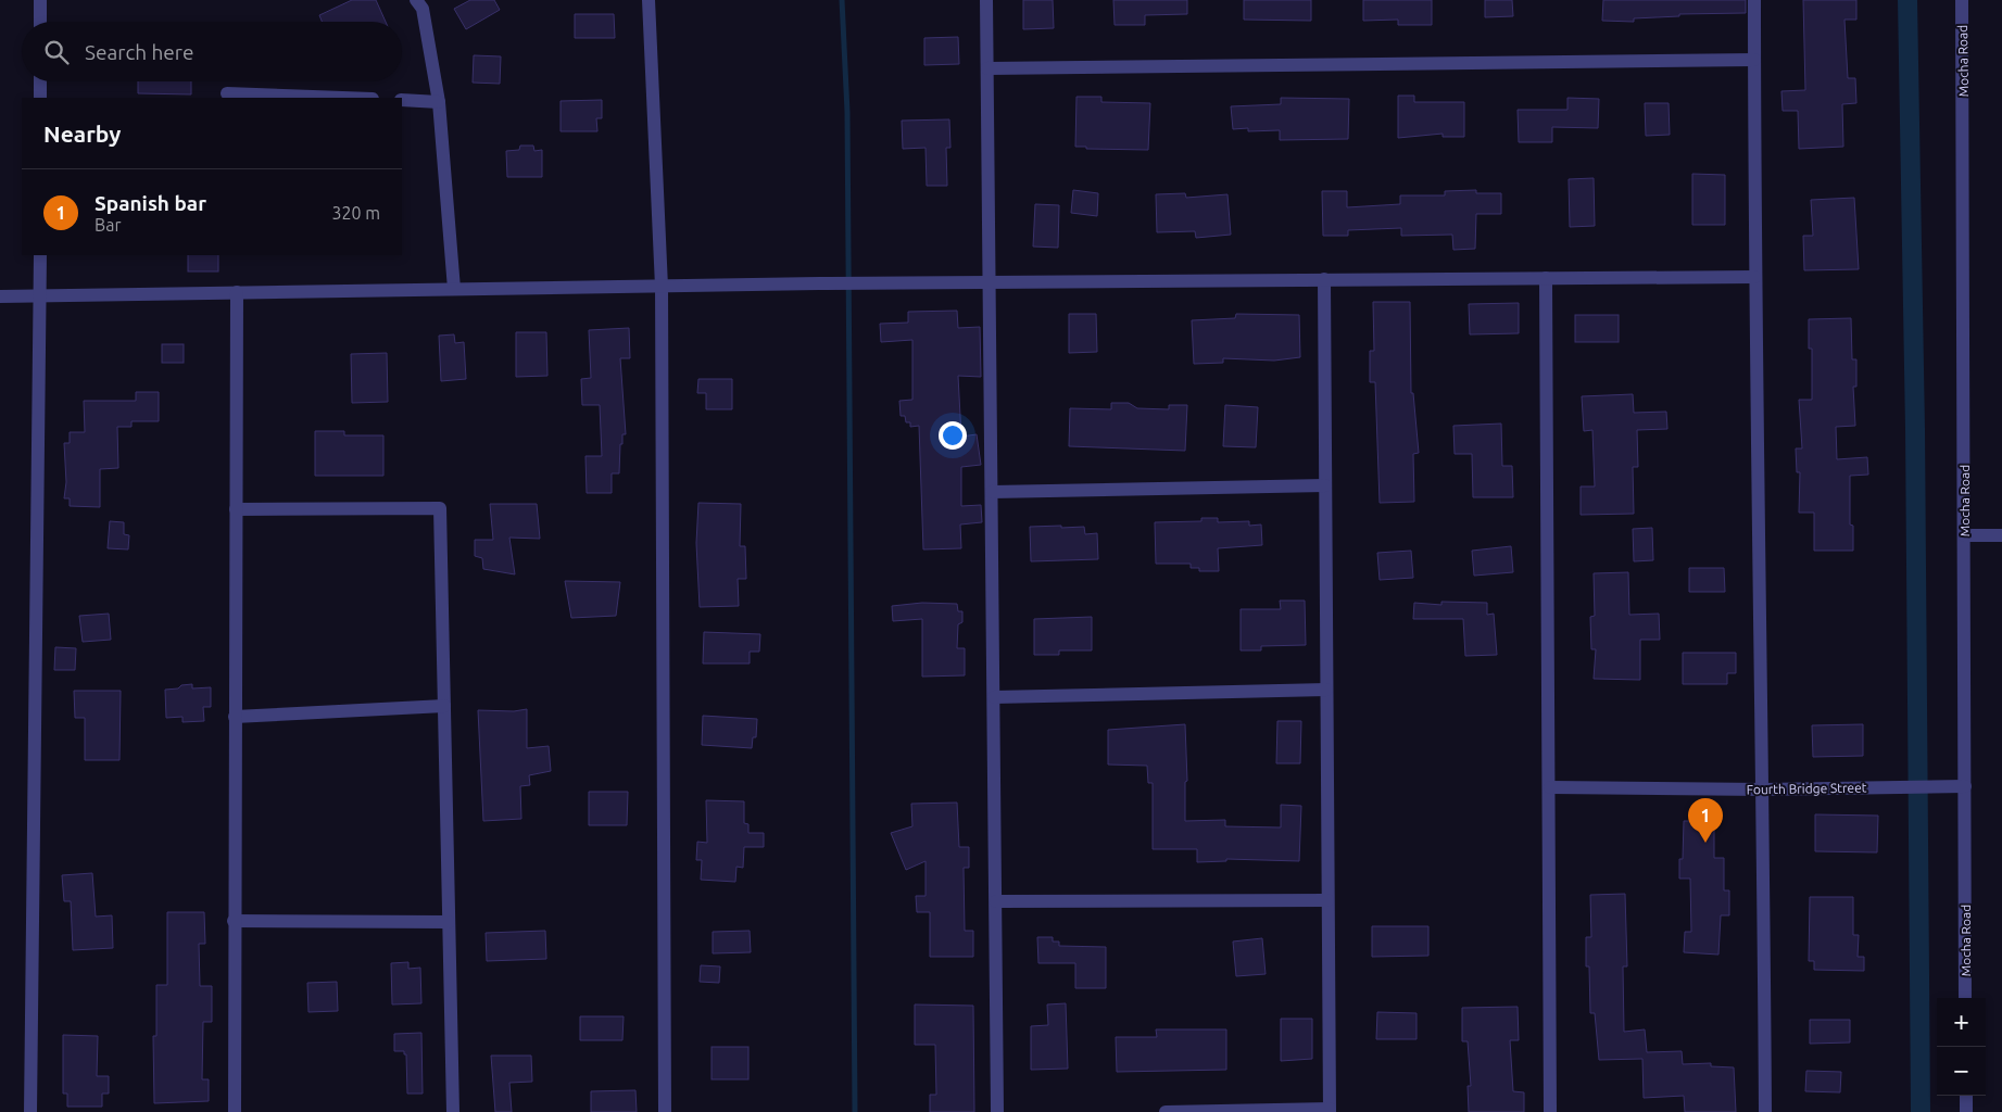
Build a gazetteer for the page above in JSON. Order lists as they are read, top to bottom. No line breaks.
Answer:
{"streets":{"street":["Mocha Road","Fourth Bridge Street"]},"crossings":[["Mocha Road","Fourth Bridge Street"]],"page":{"search":"Search here","heading":"Nearby","list":[{"mark":"1","name":"Spanish bar","note":"Bar","value":"320 m"}],"pins":"1","map_buttons":["+","−"]}}
